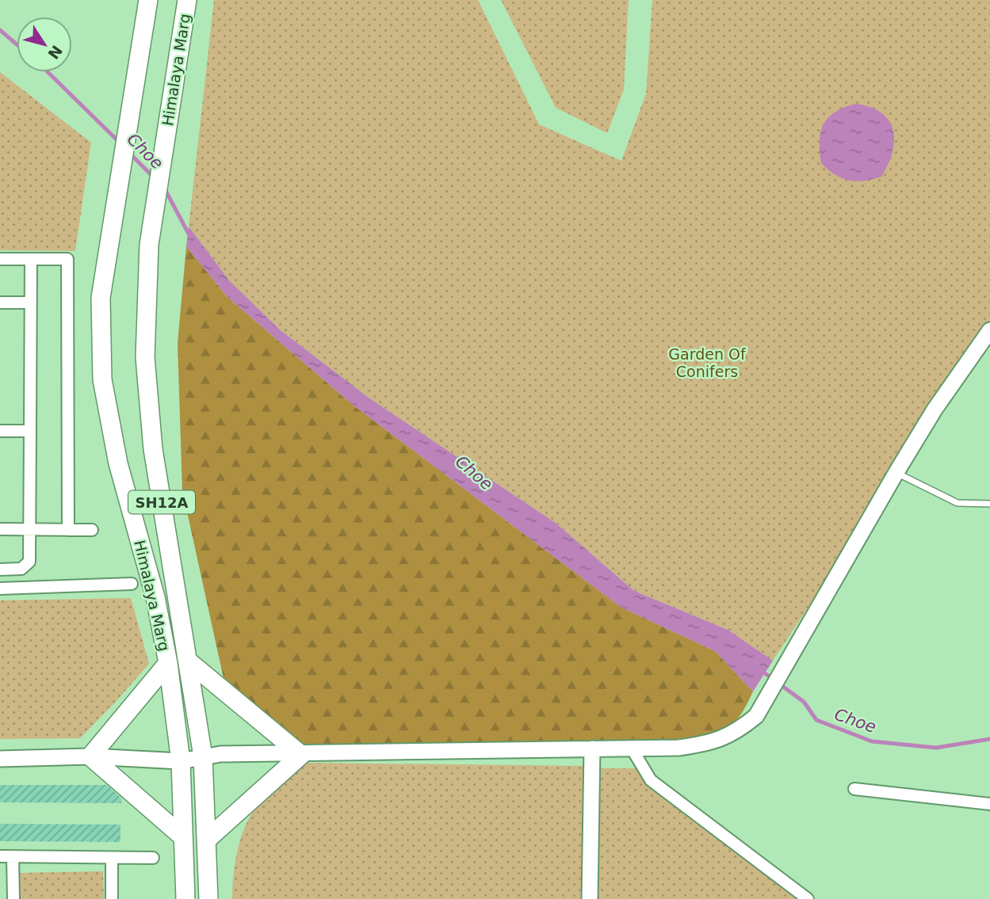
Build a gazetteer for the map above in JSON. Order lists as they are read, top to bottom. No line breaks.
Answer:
{"streets":{"main road":["Himalaya Marg","SH12A"]},"water":["Choe"],"parks":["Garden Of Conifers"],"north":"bottom right"}
